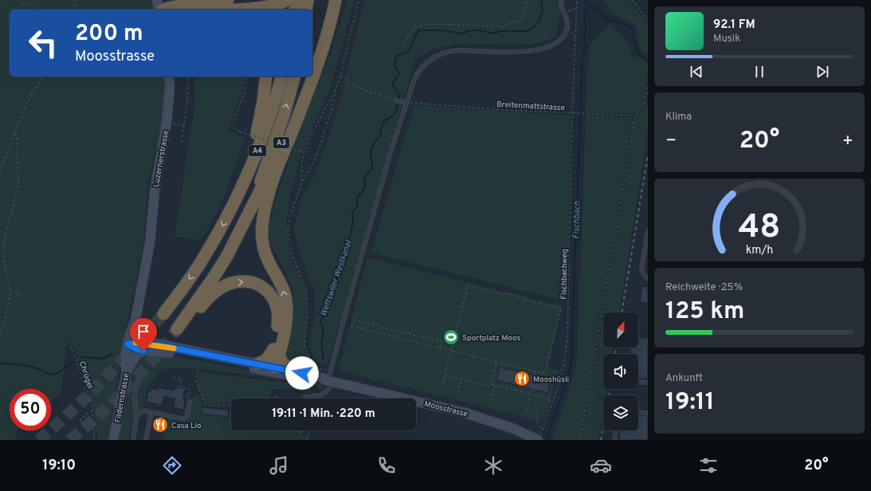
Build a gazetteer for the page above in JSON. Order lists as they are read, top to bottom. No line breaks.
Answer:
{"streets":{"highway":["A3","A4"],"main road":["Luzernerstrasse","Fildernstrasse","Moosstrasse"],"path":["Breitenmattstrasse","Fischbachweg","Chrügel"]},"crossings":[["Breitenmattstrasse","Fischbachweg"],["A3","A4"],["A4","Moosstrasse"]],"water":["Fischbach","Wettswiler Westkanal"],"places":{"sports":["Sportplatz Moos"],"restaurant":["Mooshüsli","Casa Lío"]},"north":"top","page":{"turn":["200 m","Moosstrasse"],"song":["92.1 FM","Musik"],"tile":["Klima",["Reichweite · 25%","125 km"],["Ankunft","19:11"]],"heat":["−","20°","+"],"limit":"50","trip":"19:11 · 1 Min. · 220 m","tabs":["19:10","20°"],"gauge":["48","km/h"]}}
